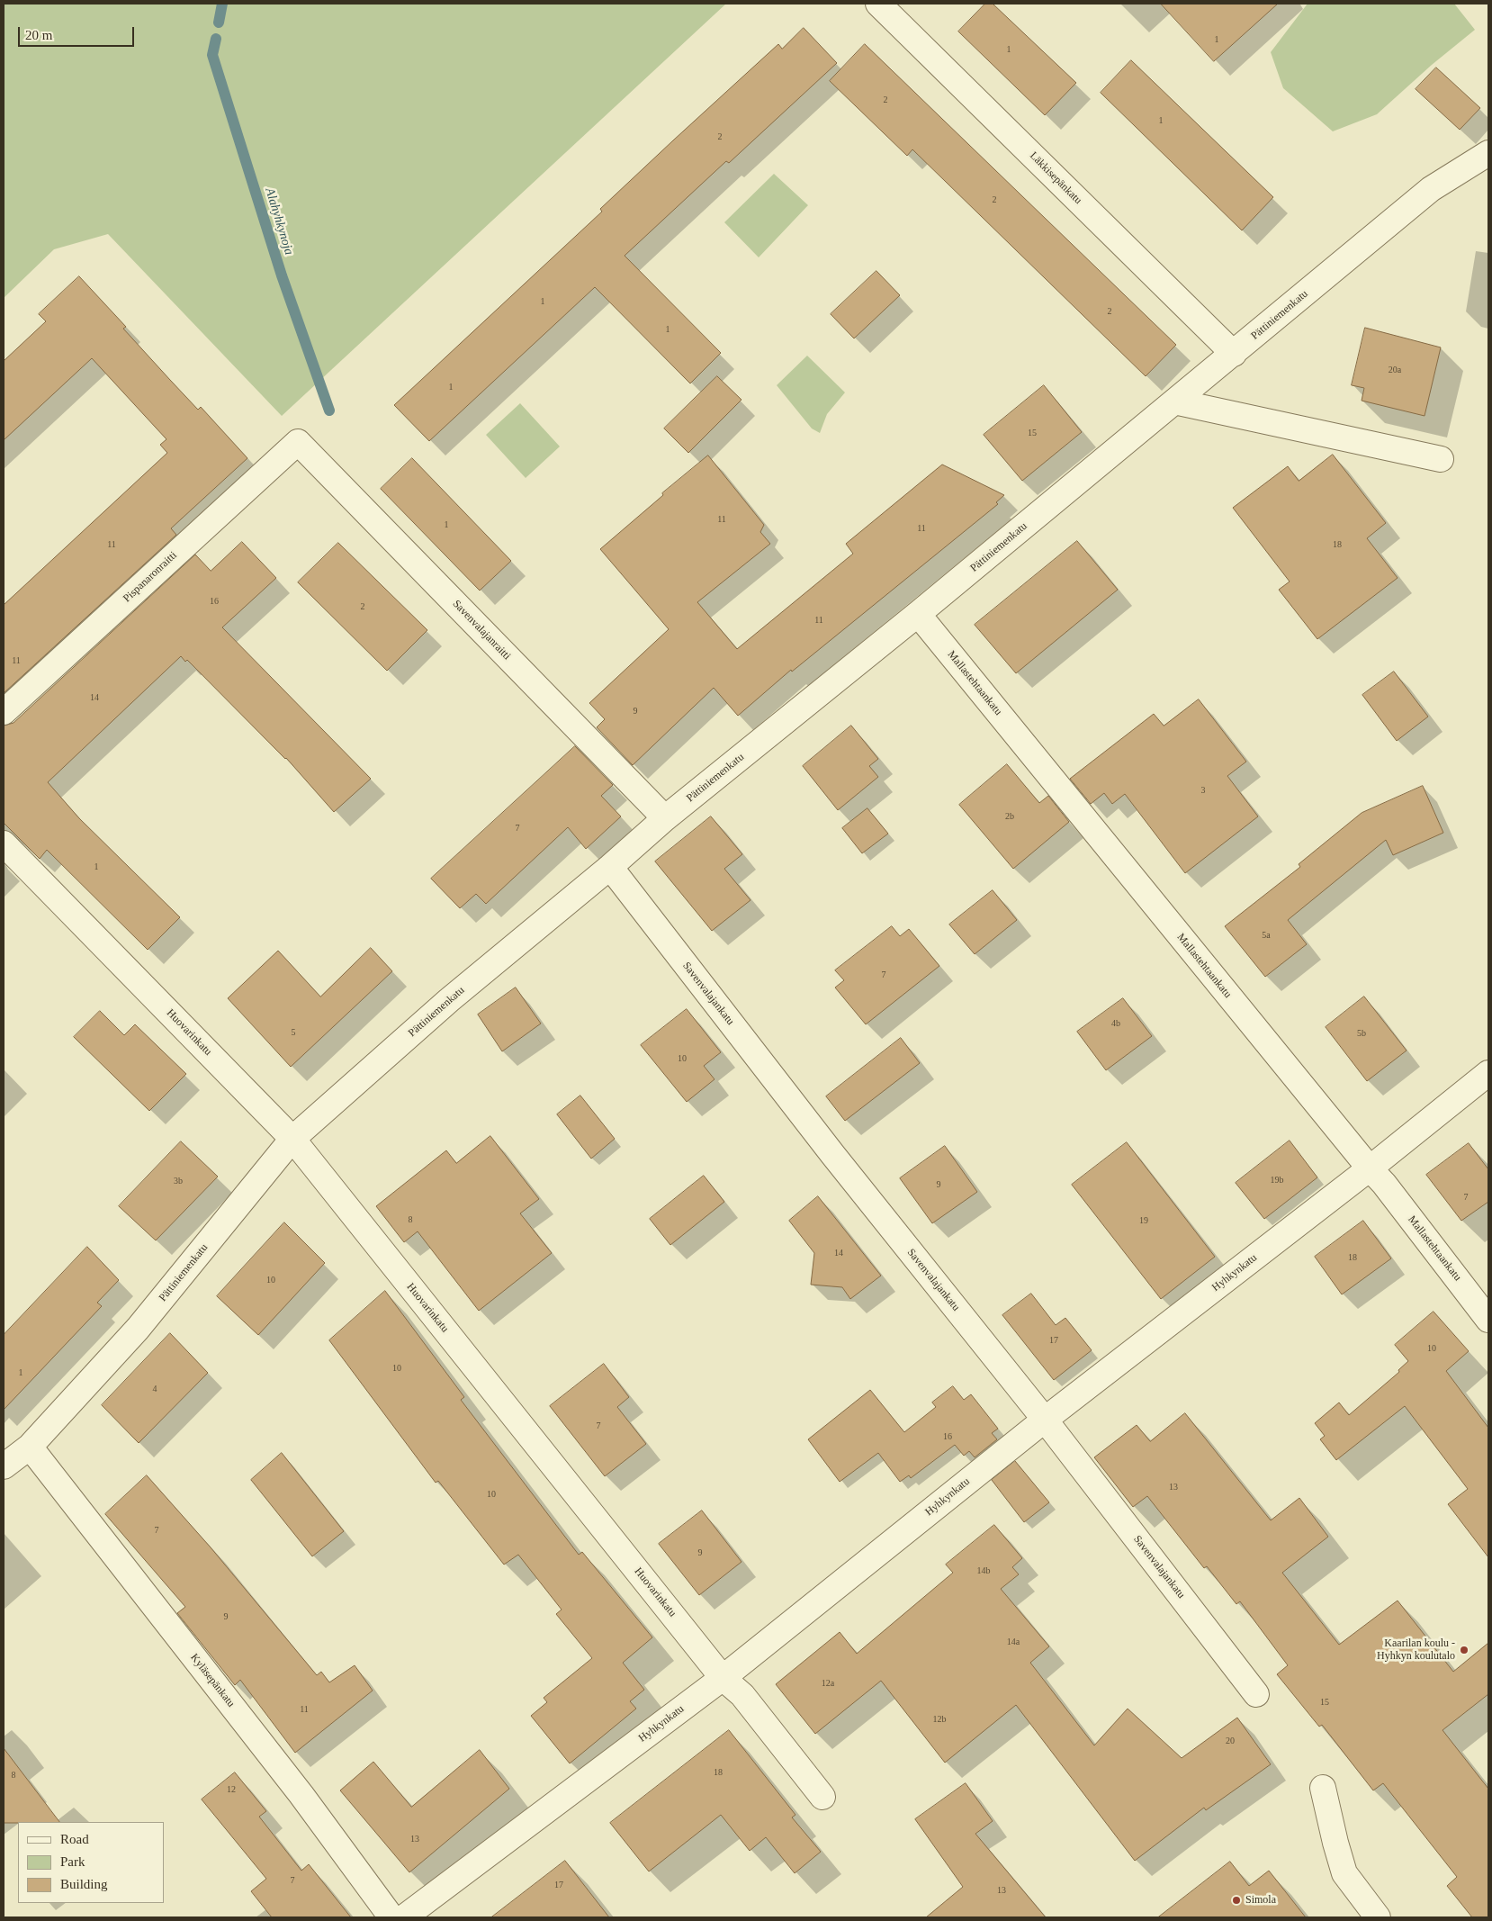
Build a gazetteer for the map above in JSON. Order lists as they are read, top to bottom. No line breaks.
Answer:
{"streets":{"street":["Läkkisepänkatu","Pättiniemenkatu","Pispanaronraitti","Savenvalajanraitti","Mallastehtaankatu","Savenvalajankatu","Huovarinkatu","Hyhkynkatu","Kyläsepänkatu"]},"crossings":[["Läkkisepänkatu","Pättiniemenkatu"],["Pättiniemenkatu","Savenvalajanraitti"],["Pättiniemenkatu","Mallastehtaankatu"],["Pättiniemenkatu","Savenvalajankatu"],["Pättiniemenkatu","Huovarinkatu"],["Pättiniemenkatu","Kyläsepänkatu"],["Pispanaronraitti","Savenvalajanraitti"],["Mallastehtaankatu","Hyhkynkatu"],["Savenvalajankatu","Hyhkynkatu"],["Huovarinkatu","Hyhkynkatu"]],"water":["Alahyhkynoja"],"places":["Kaarilan koulu - Hyhkyn koulutalo","Simola"],"house_numbers":["1","1","2","1","2","2","1","2","1","20a","1","15","11","1","11","11","18","16","2","11","11","14","9","3","2b","7","1","5a","7","4b","5","5b","10","19b","3b","9","7","8","19","14","18","10","17","10","10","1","4","7","16","13","10","7","9","14b","9","14a","12a","15","11","12b","20","18","8","12","13","7","17","13"],"legend":["Road","Park","Building"],"scale_bar":"20 m"}
